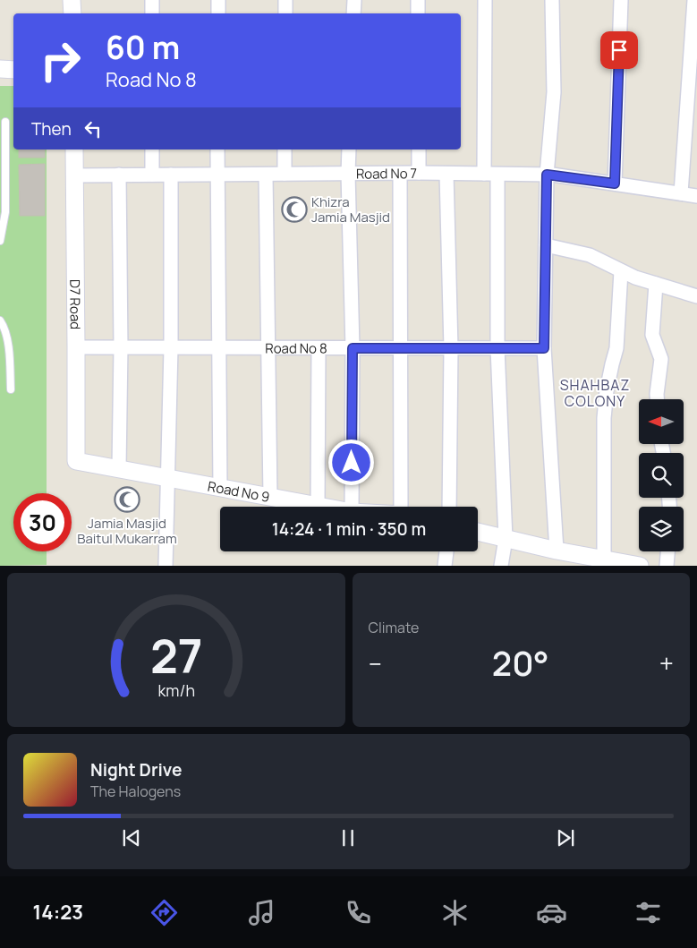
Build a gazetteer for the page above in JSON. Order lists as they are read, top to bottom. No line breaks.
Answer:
{"streets":{"street":["Road No 7","D7 Road","Road No 8","Road No 9"]},"crossings":[["Road No 7","D7 Road"],["D7 Road","Road No 8"],["D7 Road","Road No 9"]],"districts":["SHAHBAZ COLONY"],"places":{"mosque":["Khizra Jamia Masjid","Jamia Masjid Baitul Mukarram"]},"north":"left","page":{"turn":["60 m","Road No 8"],"then":"Then","limit":"30","trip":"14:24 · 1 min · 350 m","tile":"Climate","heat":["−","20°","+"],"song":["Night Drive","The Halogens"],"tabs":"14:23","gauge":["27","km/h"]}}
